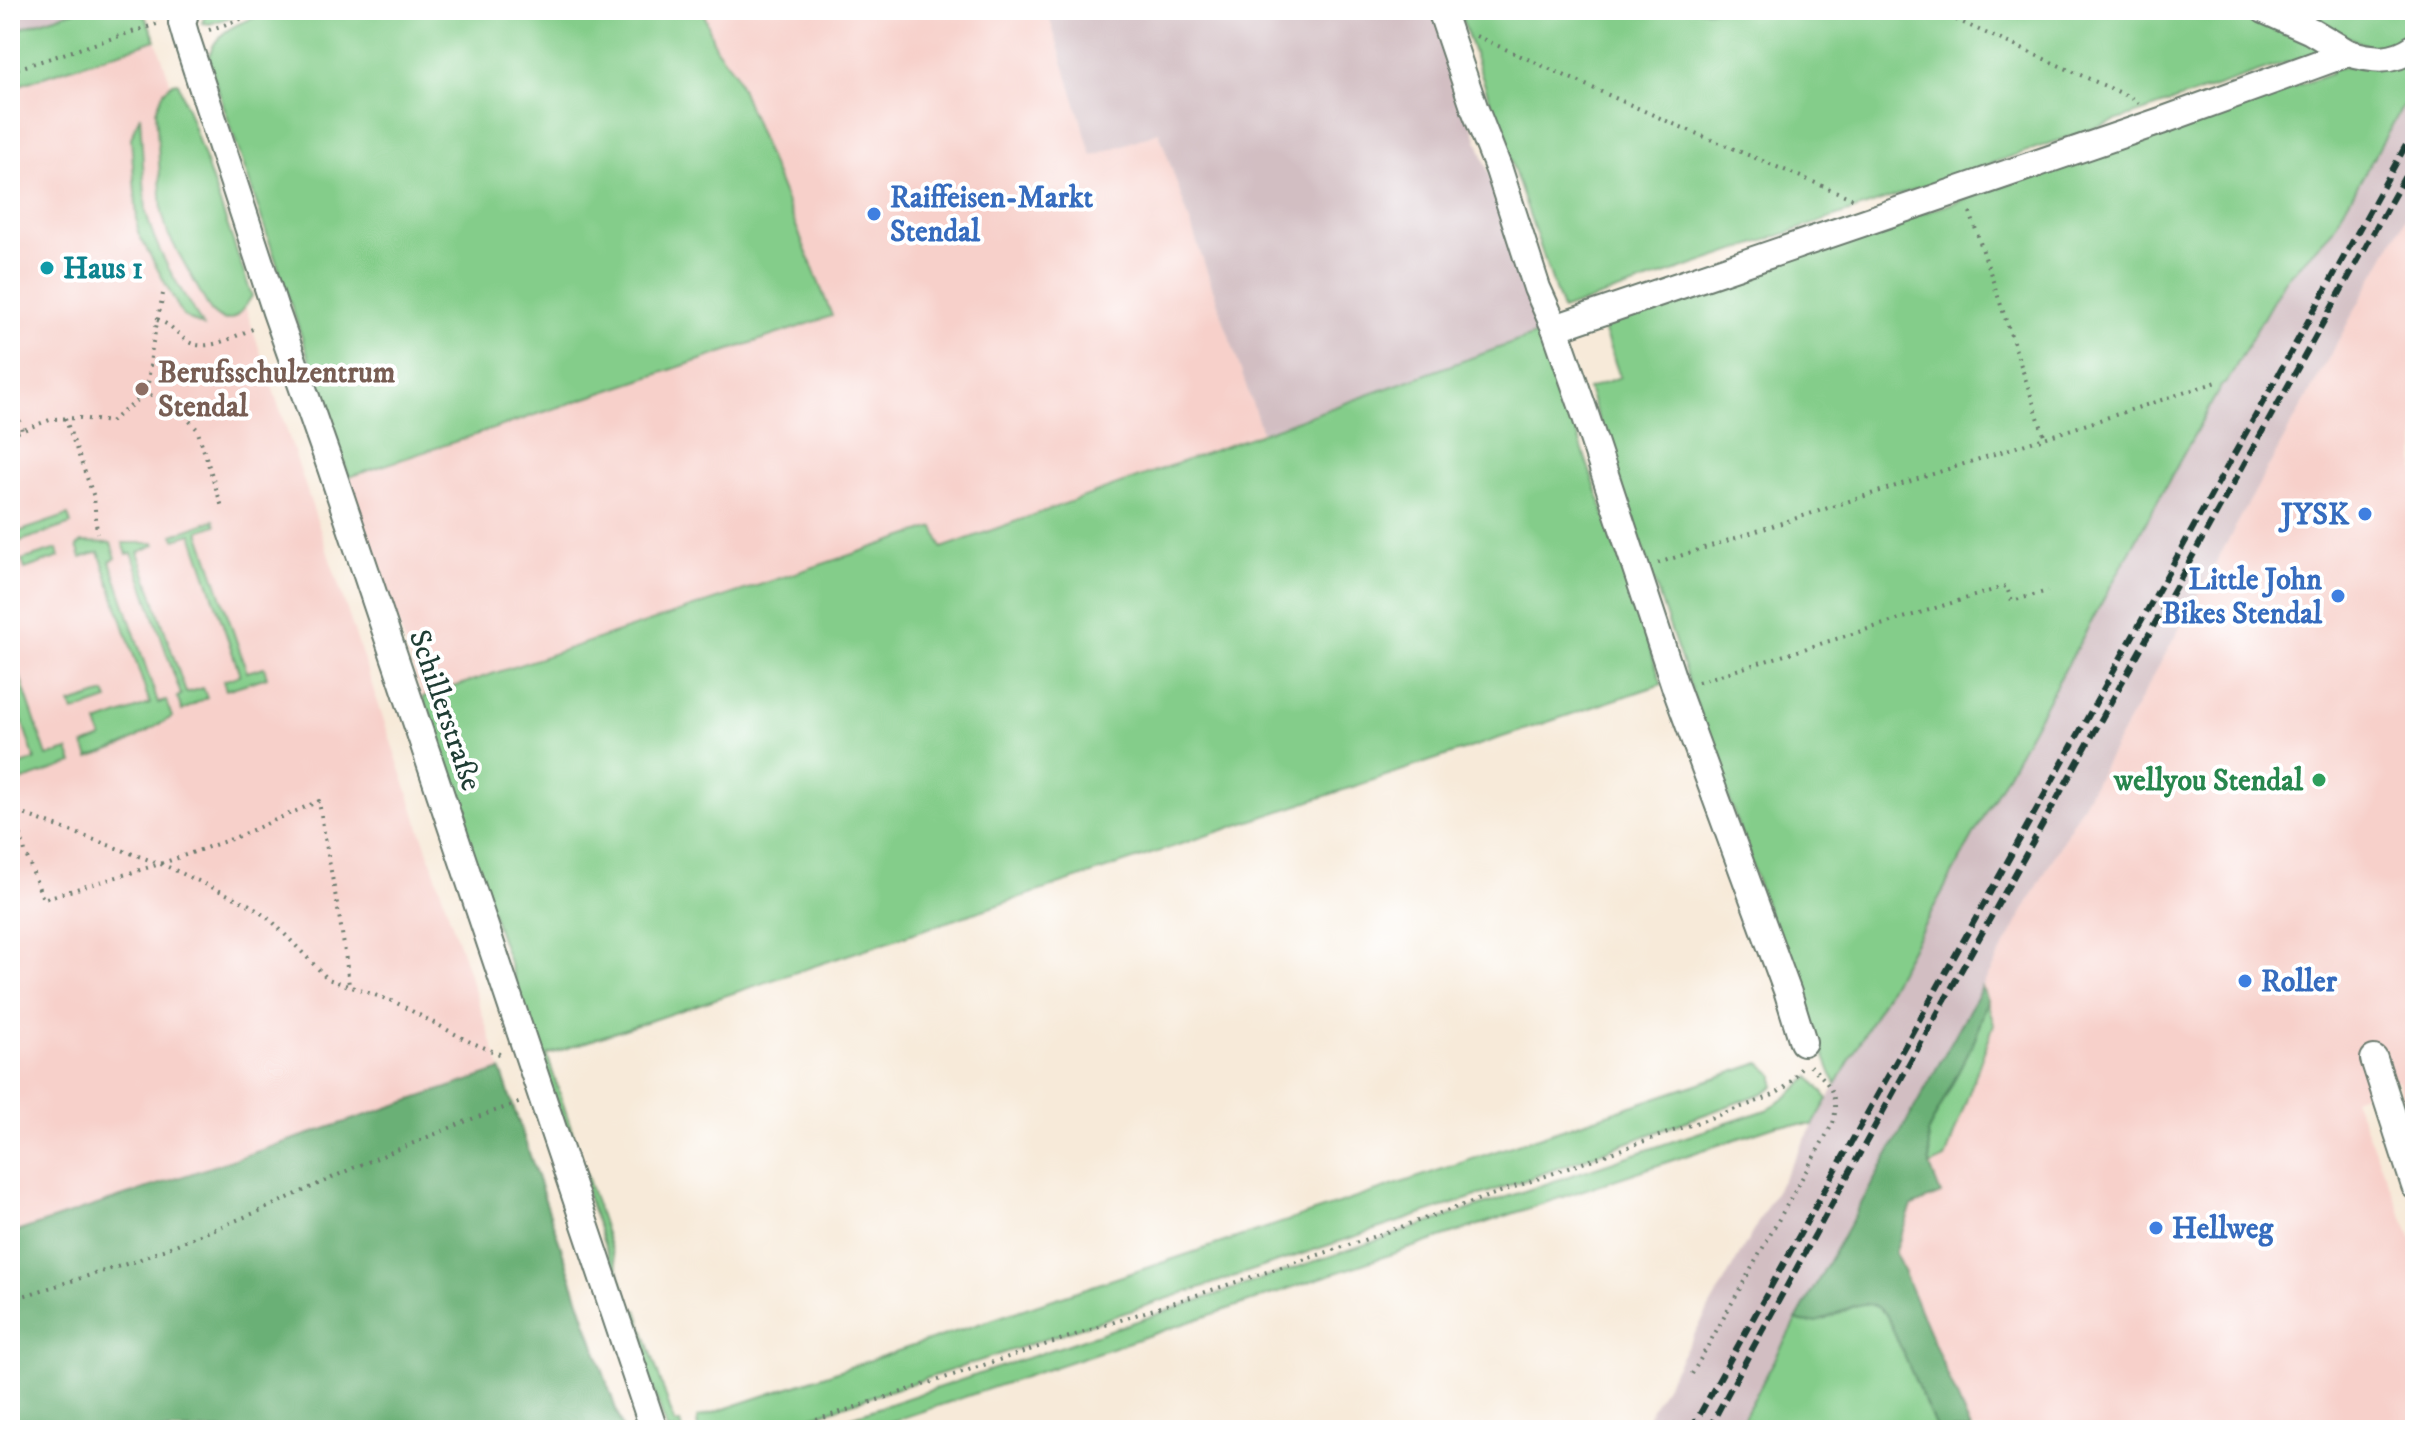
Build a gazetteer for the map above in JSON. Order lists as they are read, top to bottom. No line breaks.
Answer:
{"streets":{"street":["Schillerstraße"]},"places":["Raiffeisen-Markt Stendal","Haus 1","Berufsschulzentrum Stendal","JYSK","Little John Bikes Stendal","wellyou Stendal","Roller","Hellweg"]}
